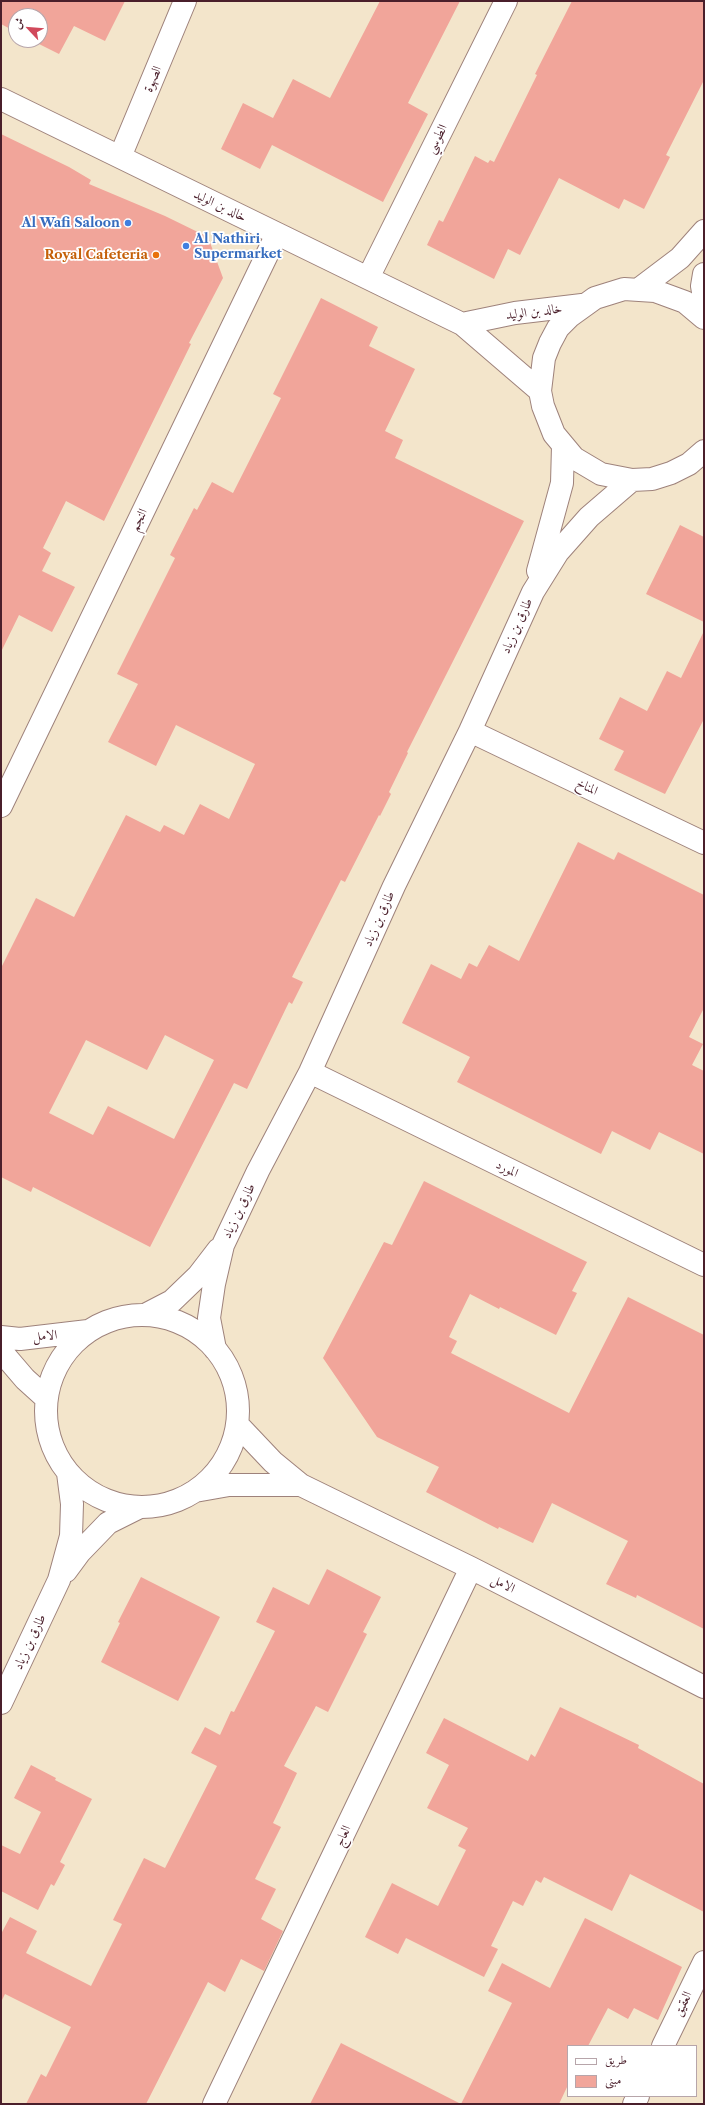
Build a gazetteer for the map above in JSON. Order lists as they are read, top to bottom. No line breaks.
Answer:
{"streets":{"street":["الصهوة","الطوسي","خالد بن الوليد","النجم","طارق بن زياد","المناخ","المورد","الامل","العاج","العقيق"]},"crossings":[["الصهوة","خالد بن الوليد"],["الطوسي","خالد بن الوليد"],["خالد بن الوليد","النجم"],["طارق بن زياد","المناخ"],["طارق بن زياد","المورد"],["الامل","العاج"]],"places":["Al Wafi Saloon","Al Nathiri Supermarket","Royal Cafeteria"],"legend":["طريق","مبنى"],"north":"top left"}
